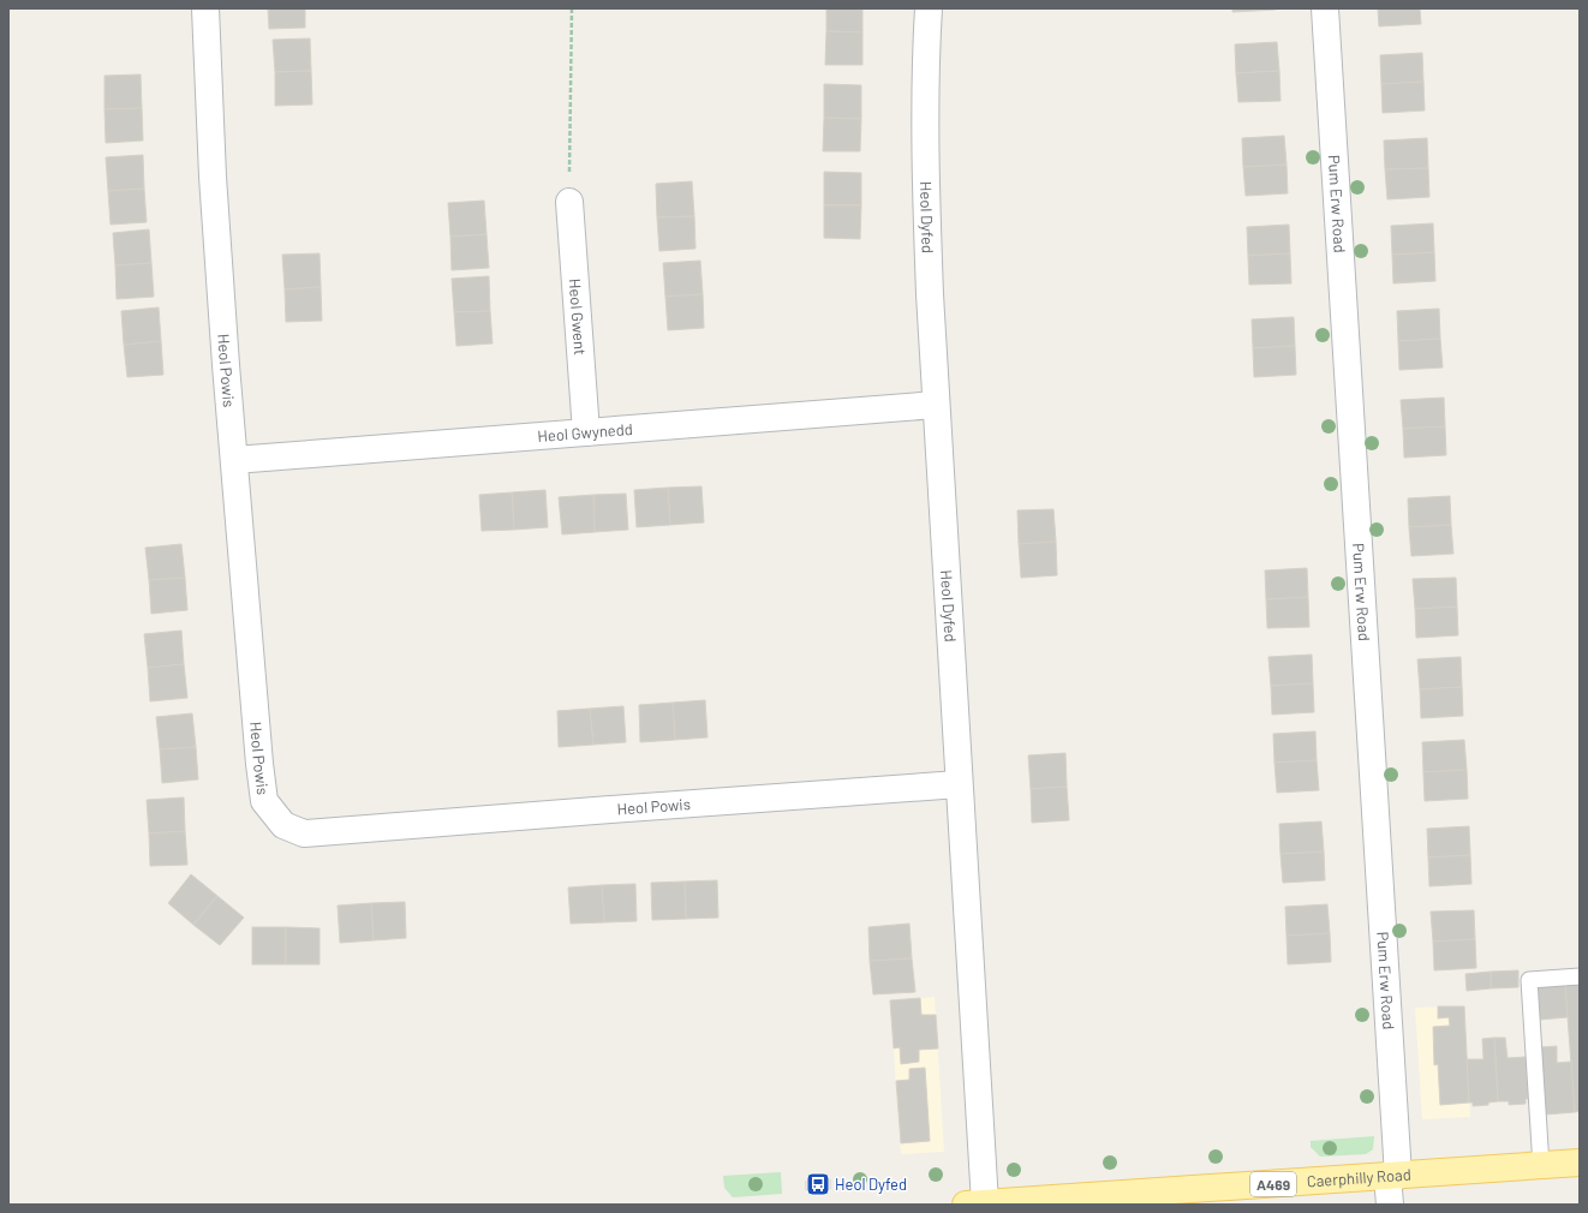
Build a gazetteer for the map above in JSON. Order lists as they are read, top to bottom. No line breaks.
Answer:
{"streets":{"main road":["Caerphilly Road","A469"],"street":["Pum Erw Road","Heol Dyfed","Heol Gwent","Heol Powis","Heol Gwynedd"]},"crossings":[["Pum Erw Road","Caerphilly Road"],["Heol Dyfed","Heol Powis"],["Heol Dyfed","Heol Gwynedd"],["Heol Dyfed","Caerphilly Road"],["Heol Gwent","Heol Gwynedd"],["Heol Powis","Heol Gwynedd"]],"places":{"bus stop":["Heol Dyfed"]}}
